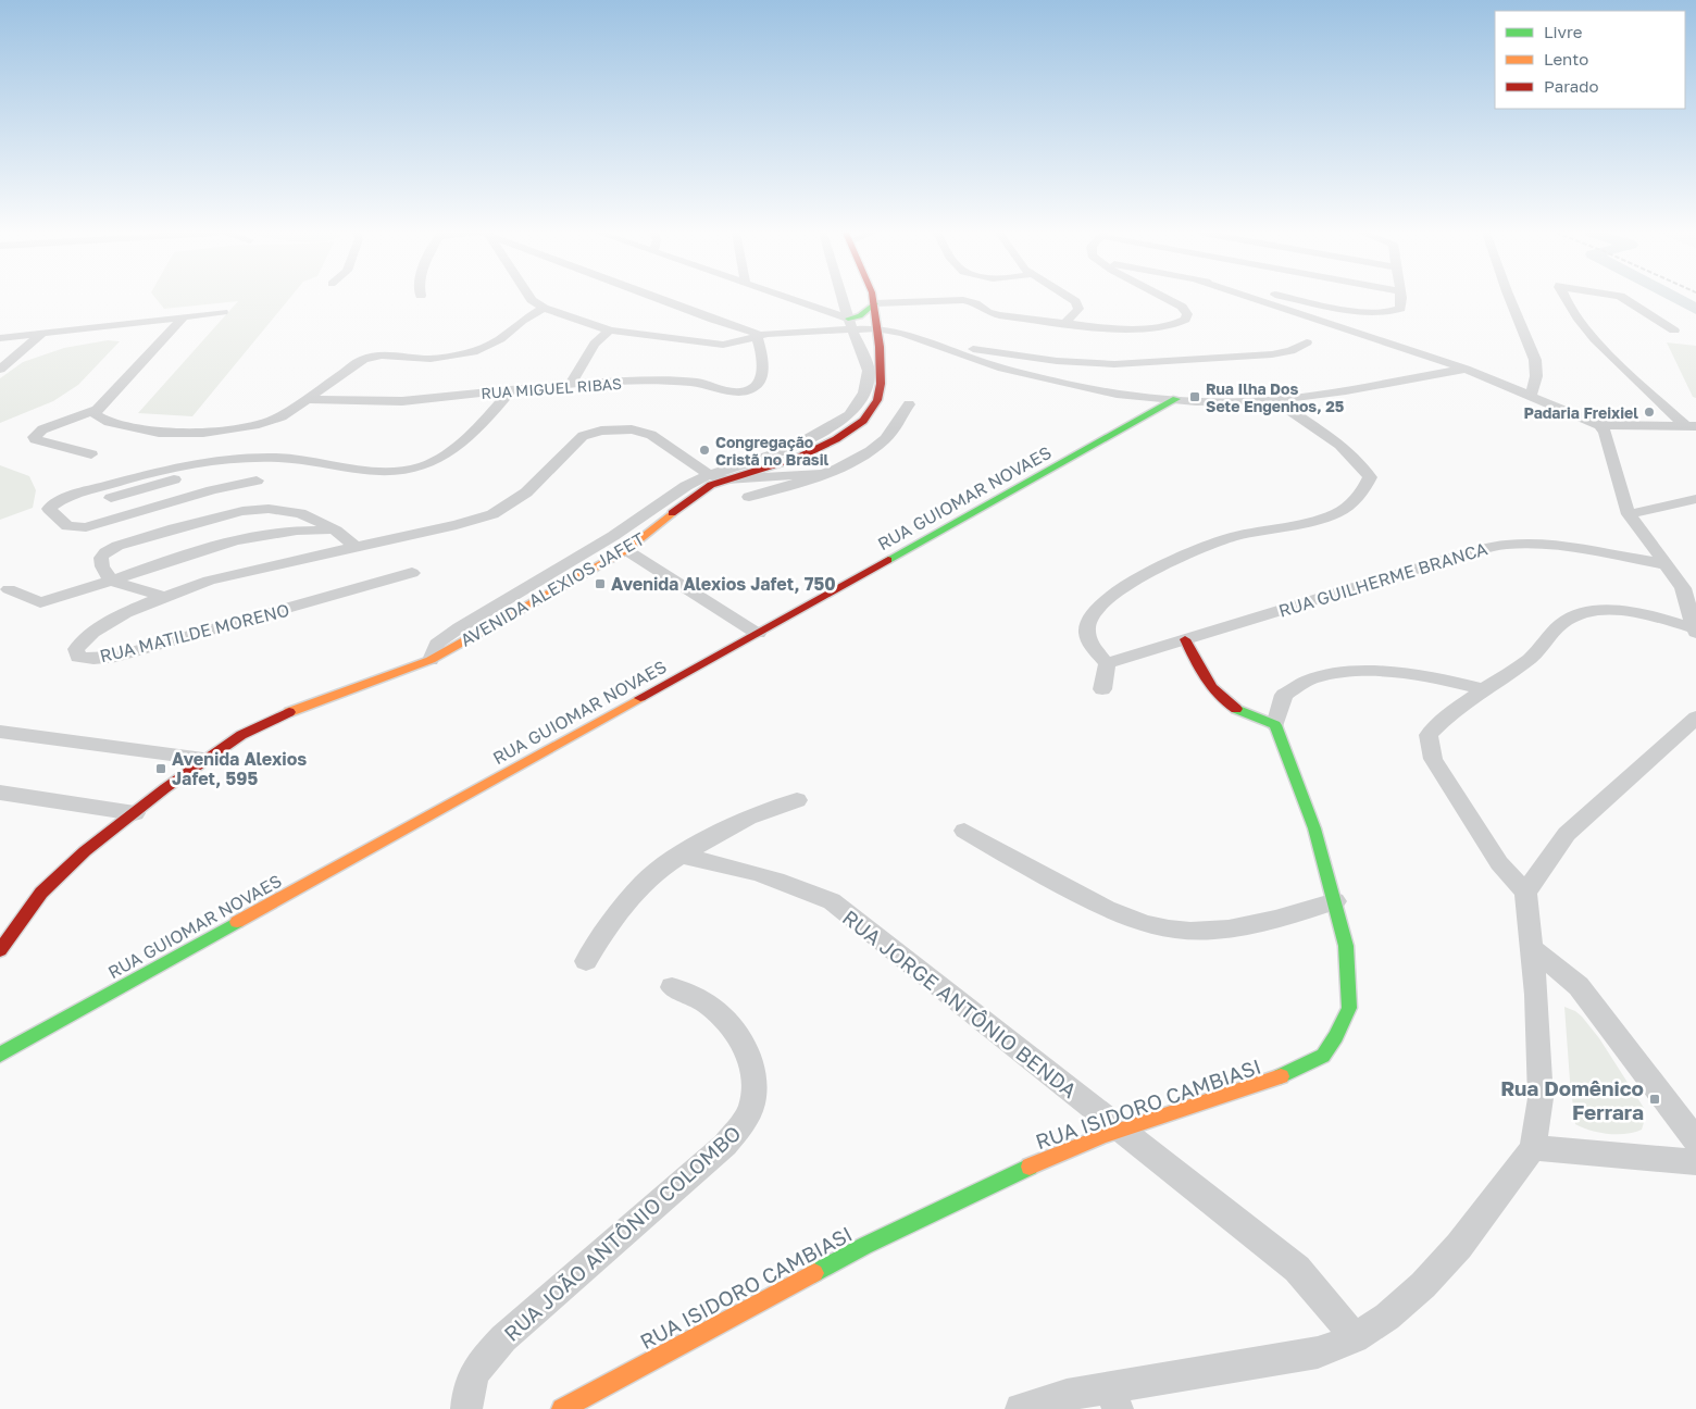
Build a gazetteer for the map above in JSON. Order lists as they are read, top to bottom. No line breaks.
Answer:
{"streets":{"street":["RUA MIGUEL RIBAS","RUA GUIOMAR NOVAES","RUA GUILHERME BRANCA","AVENIDA ALEXIOS JAFET","RUA MATILDE MORENO","RUA JORGE ANTÔNIO BENDA","RUA ISIDORO CAMBIASI","RUA JOÃO ANTÔNIO COLOMBO"]},"crossings":[["AVENIDA ALEXIOS JAFET","RUA MATILDE MORENO"],["RUA JORGE ANTÔNIO BENDA","RUA ISIDORO CAMBIASI"]],"places":{"transit":["Rua Ilha Dos Sete Engenhos, 25","Avenida Alexios Jafet, 750","Avenida Alexios Jafet, 595","Rua Domênico Ferrara"],"other":["Padaria Freixiel","Congregação Cristã no Brasil"]},"legend":["Livre","Lento","Parado"]}
